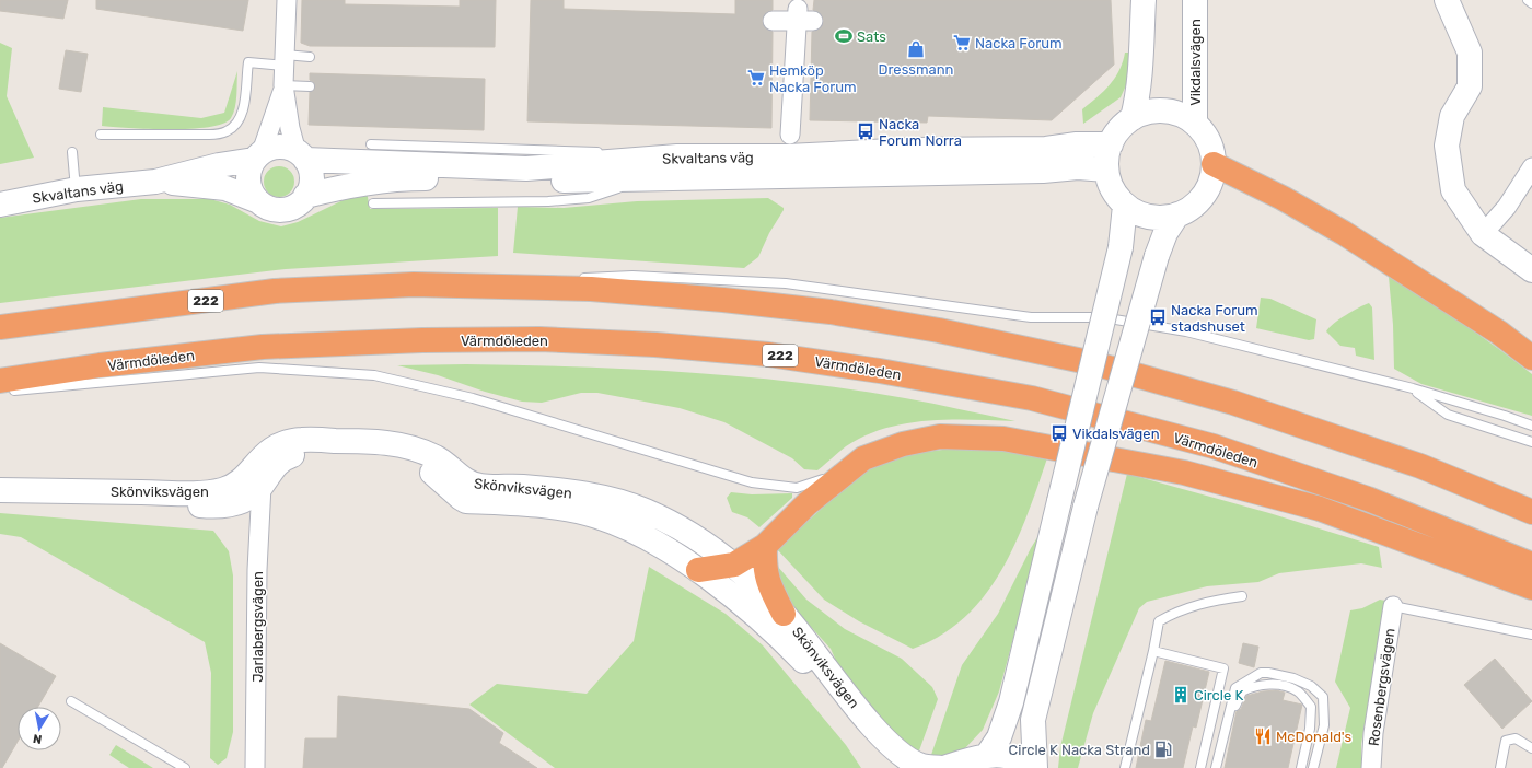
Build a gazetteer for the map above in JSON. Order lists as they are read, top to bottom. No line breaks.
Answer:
{"streets":{"highway":["222","Värmdöleden"],"street":["Vikdalsvägen","Skvaltans väg","Skönviksvägen","Jarlabergsvägen","Rosenbergsvägen"]},"crossings":[["Vikdalsvägen","Skvaltans väg"],["Skönviksvägen","Jarlabergsvägen"]],"places":{"sports":["Sats"],"supermarket":["Nacka Forum","Hemköp Nacka Forum"],"shop":["Dressmann"],"bus stop":["Nacka Forum Norra","Nacka Forum stadshuset","Vikdalsvägen"],"building":["Circle K"],"restaurant":["McDonald's"],"fuel station":["Circle K Nacka Strand"]},"north":"bottom"}
